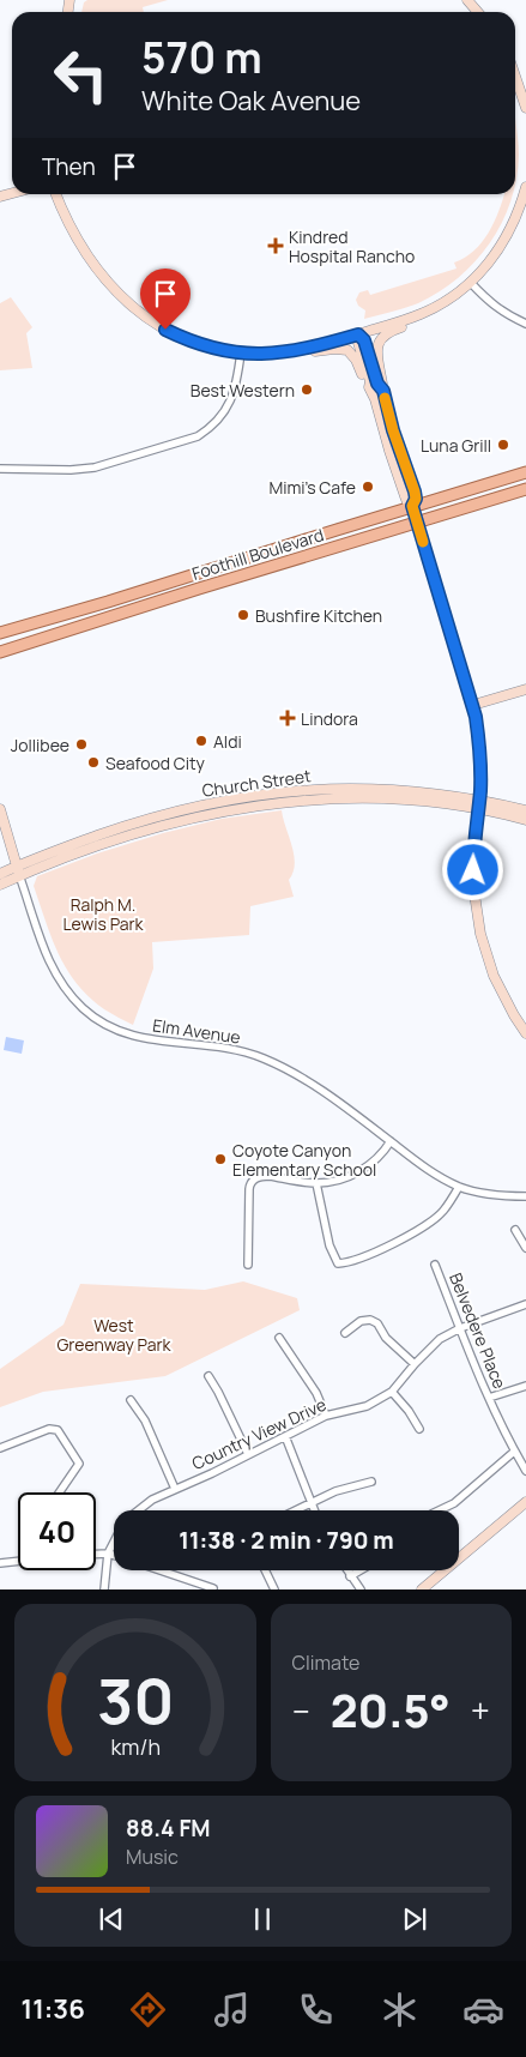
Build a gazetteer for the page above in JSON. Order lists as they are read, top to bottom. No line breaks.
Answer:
{"streets":{"main road":["Foothill Boulevard"],"street":["Church Street","Elm Avenue","Belvedere Place","Country View Drive"]},"crossings":[["Church Street","Elm Avenue"],["Belvedere Place","Country View Drive"]],"parks":["Ralph M. Lewis Park","West Greenway Park"],"places":{"health":["Kindred Hospital Rancho","Lindora"],"other":["Best Western","Luna Grill","Mimi's Cafe","Bushfire Kitchen","Aldi","Jollibee","Seafood City","Coyote Canyon Elementary School"]},"page":{"turn":["570 m","White Oak Avenue"],"then":"Then","limit":"40","trip":"11:38 · 2 min · 790 m","tile":"Climate","heat":["−","20.5°","+"],"song":["88.4 FM","Music"],"tabs":"11:36","gauge":["30","km/h"]}}
